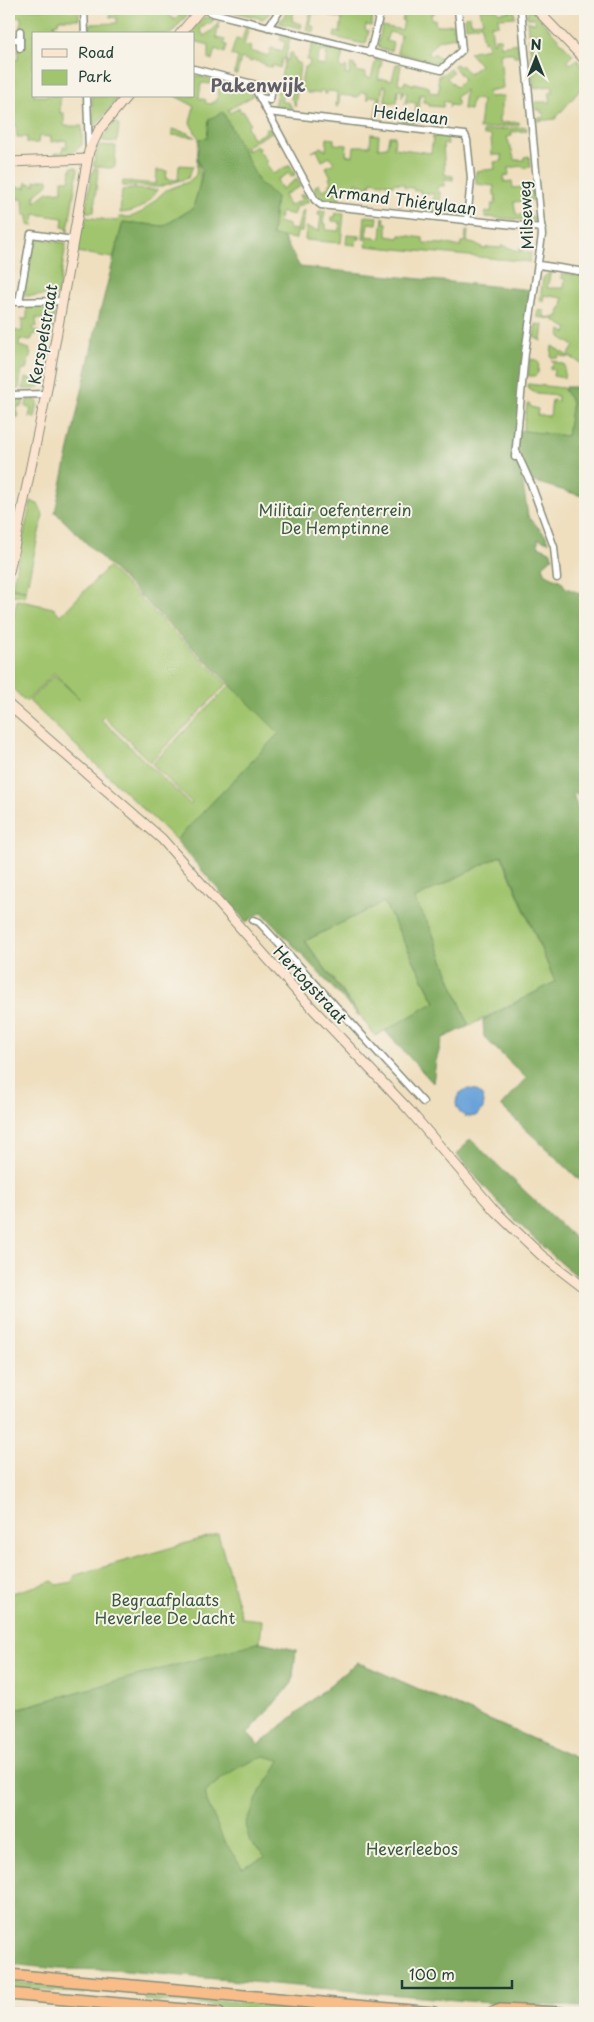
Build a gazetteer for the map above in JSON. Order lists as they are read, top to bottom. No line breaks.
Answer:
{"streets":{"street":["Heidelaan","Armand Thiérylaan","Milseweg","Kerspelstraat","Hertogstraat"]},"crossings":[["Heidelaan","Armand Thiérylaan"],["Armand Thiérylaan","Milseweg"]],"districts":["Pakenwijk"],"parks":["Militair oefenterrein De Hemptinne","Begraafplaats Heverlee De Jacht","Heverleebos"],"legend":["Road","Park"],"scale_bar":"100 m","north":"top"}
